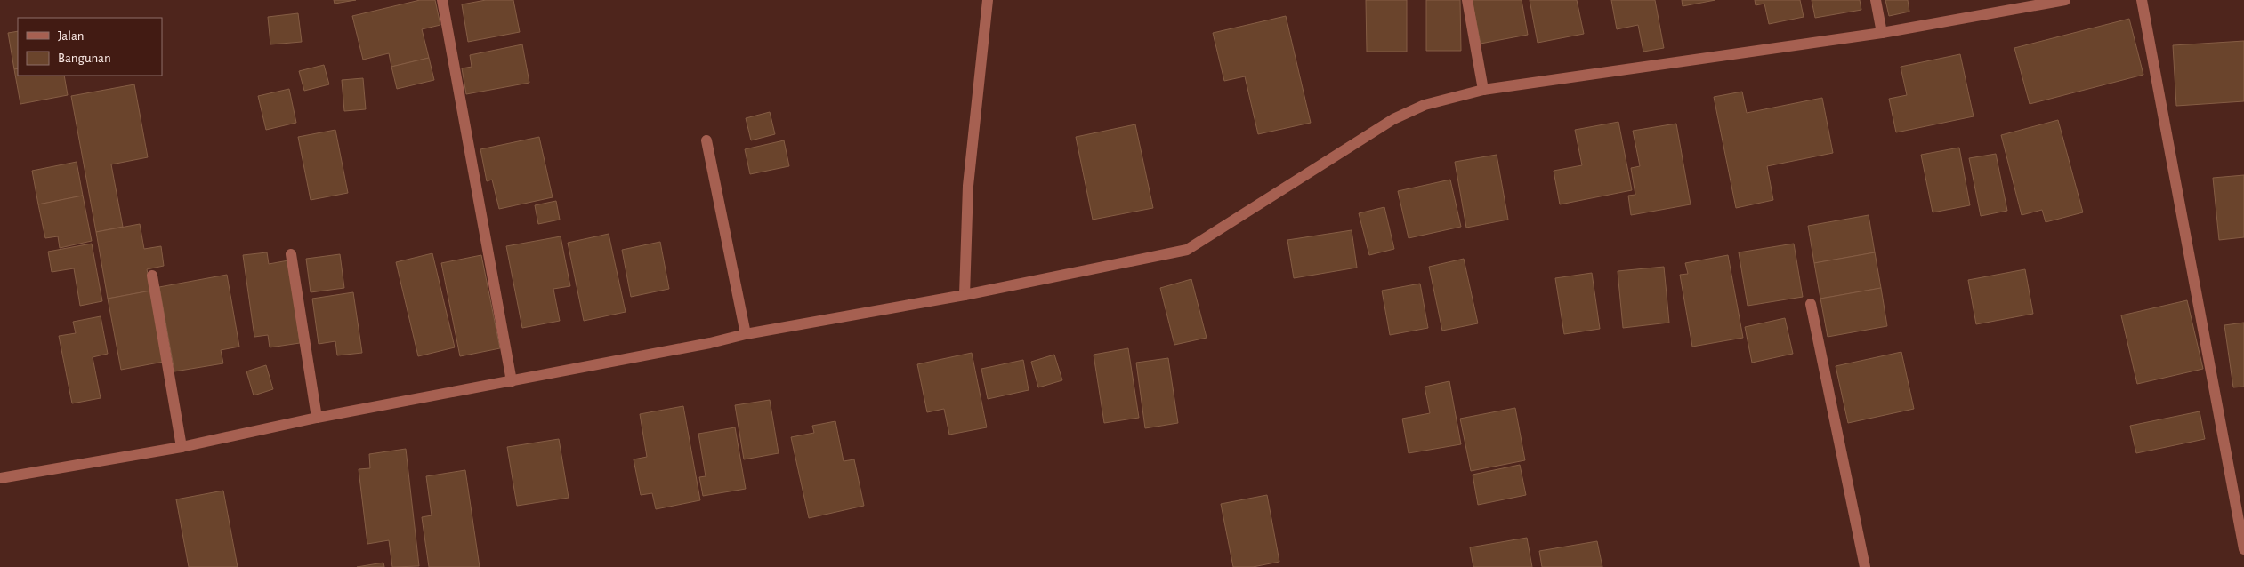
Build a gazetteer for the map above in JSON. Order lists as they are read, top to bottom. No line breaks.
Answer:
{"legend":["Jalan","Bangunan"]}
